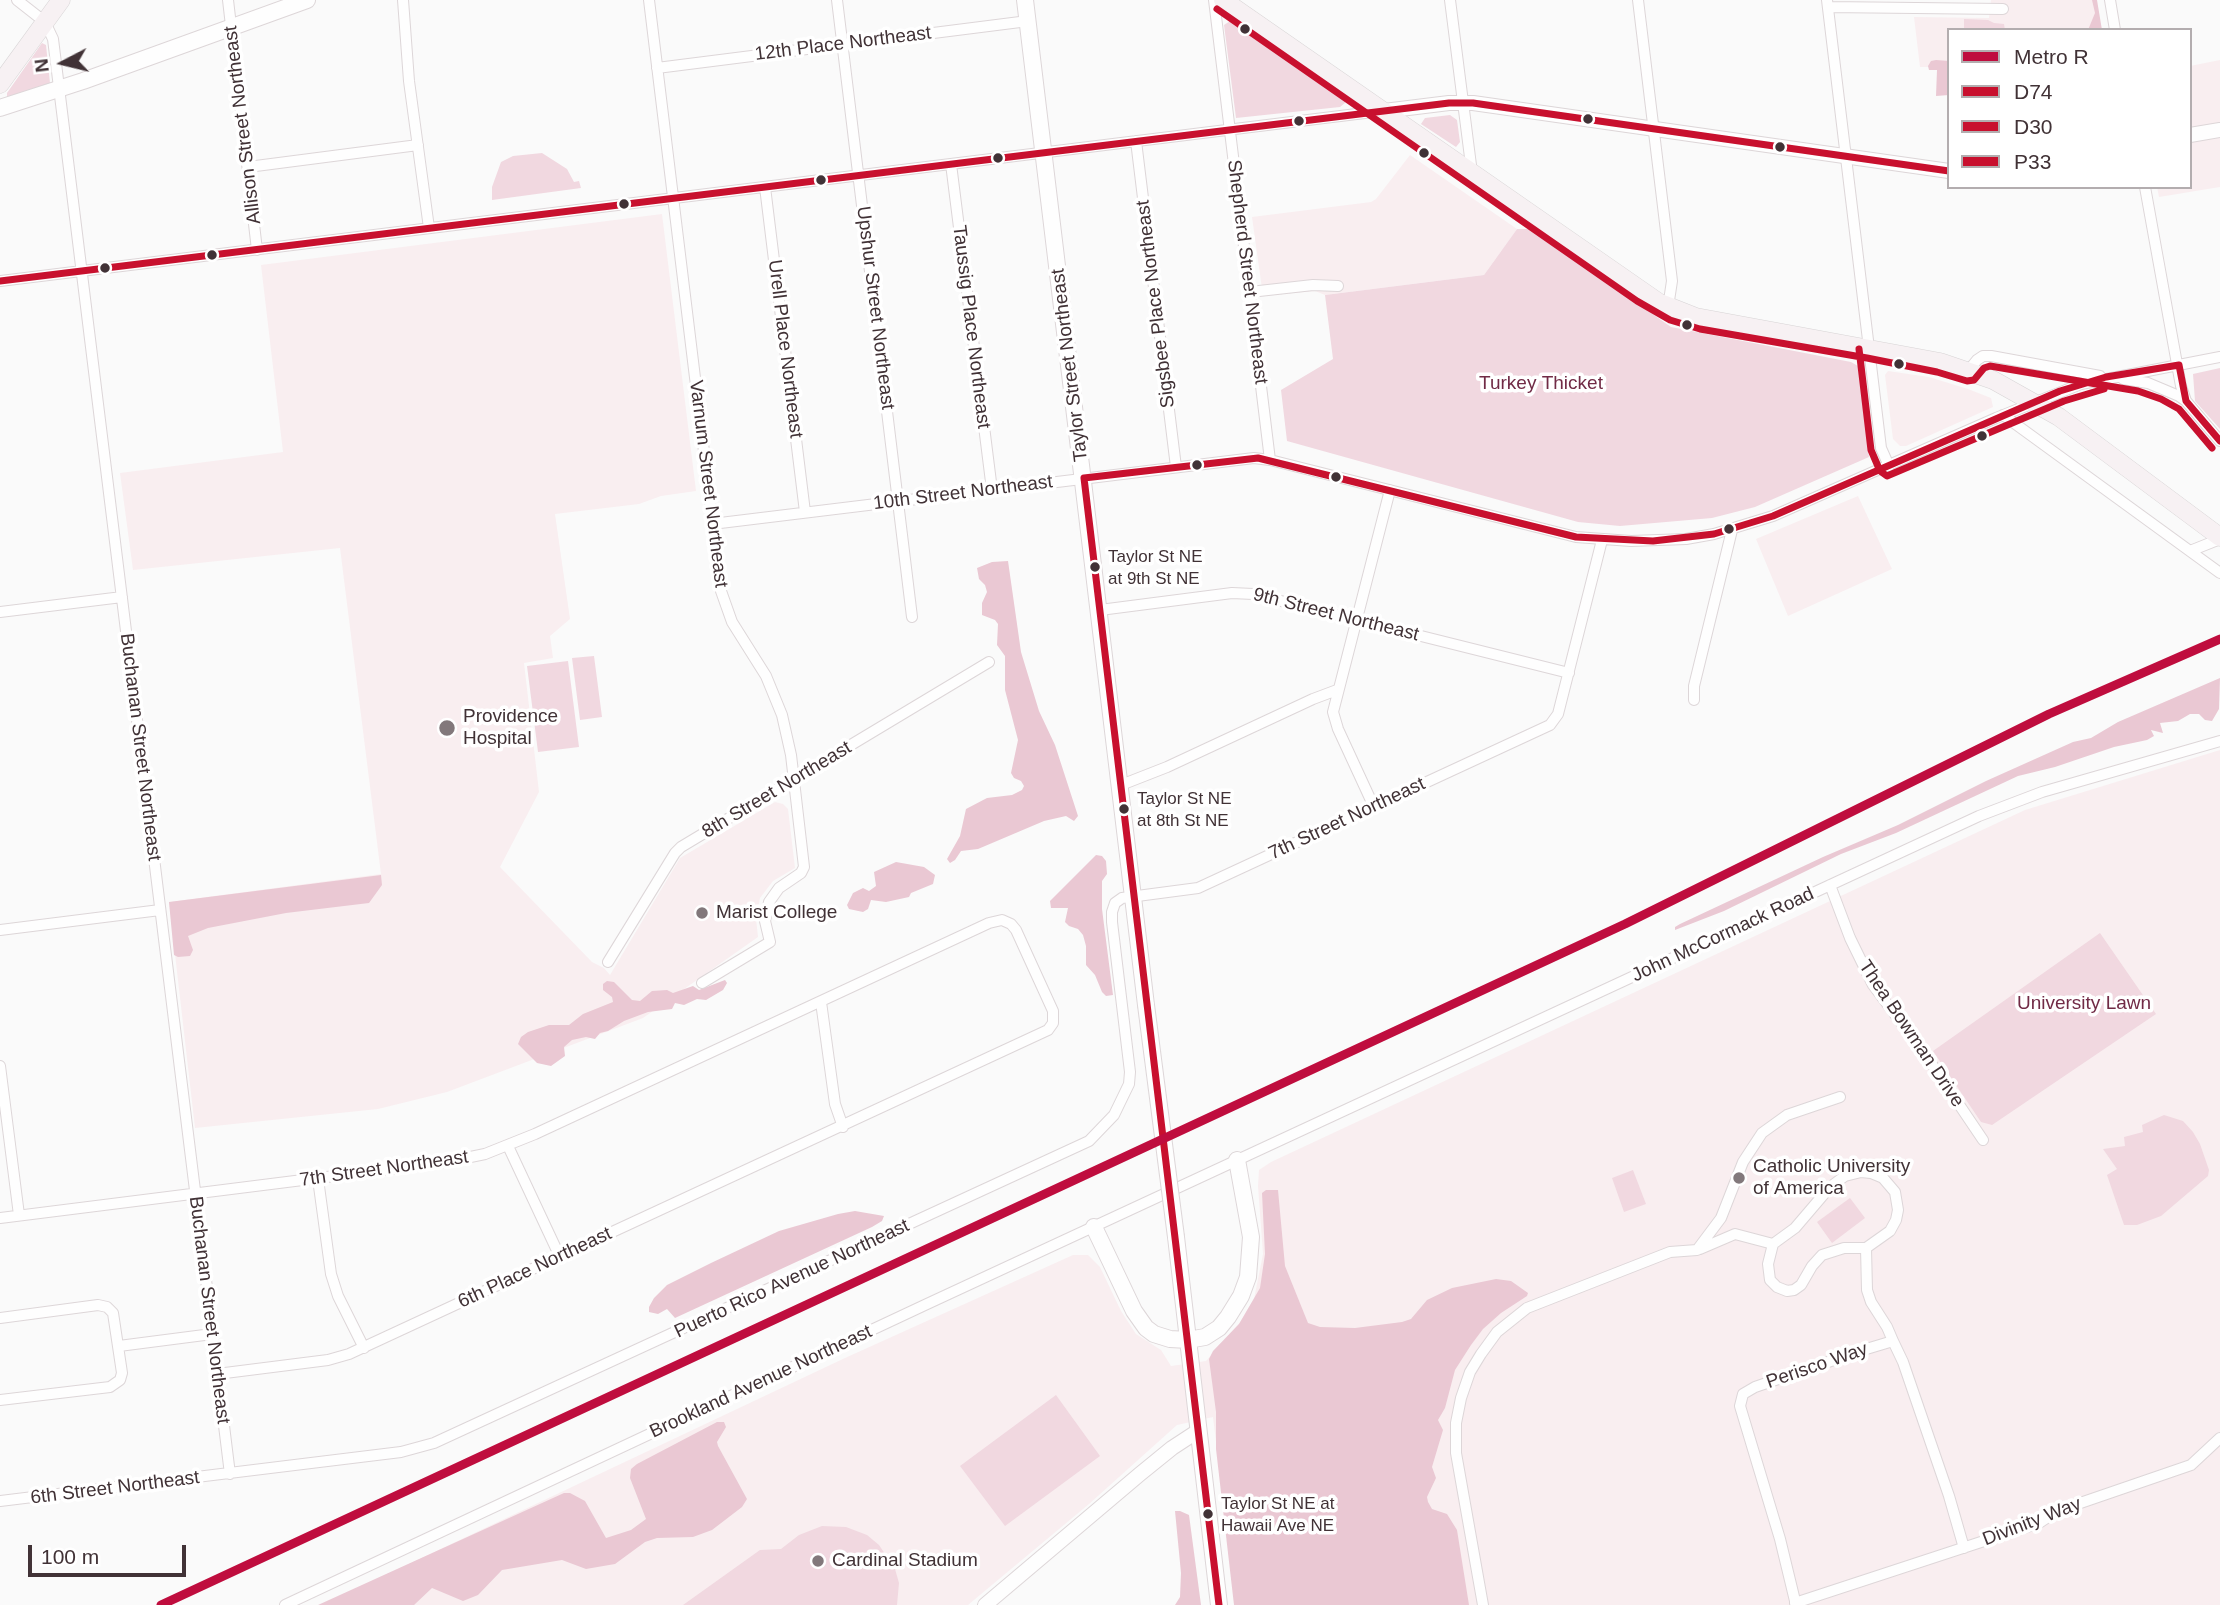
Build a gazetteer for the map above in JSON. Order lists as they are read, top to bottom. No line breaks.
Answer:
{"streets":{"main road":["Taylor Street Northeast"],"street":["12th Place Northeast","Allison Street Northeast","Shepherd Street Northeast","Sigsbee Place Northeast","Upshur Street Northeast","Taussig Place Northeast","Urell Place Northeast","Varnum Street Northeast","10th Street Northeast","9th Street Northeast","Buchanan Street Northeast","8th Street Northeast","7th Street Northeast","John McCormack Road","Thea Bowman Drive","6th Place Northeast","Puerto Rico Avenue Northeast","Perisco Way","Brookland Avenue Northeast","6th Street Northeast","Divinity Way"]},"crossings":[["12th Place Northeast","Upshur Street Northeast"],["12th Place Northeast","Taylor Street Northeast"],["12th Place Northeast","Varnum Street Northeast"],["Shepherd Street Northeast","10th Street Northeast"],["Sigsbee Place Northeast","10th Street Northeast"],["Upshur Street Northeast","10th Street Northeast"],["Taussig Place Northeast","10th Street Northeast"],["Urell Place Northeast","10th Street Northeast"],["Taylor Street Northeast","10th Street Northeast"],["Taylor Street Northeast","9th Street Northeast"],["Taylor Street Northeast","7th Street Northeast"],["Taylor Street Northeast","Puerto Rico Avenue Northeast"],["Varnum Street Northeast","10th Street Northeast"],["Varnum Street Northeast","8th Street Northeast"],["9th Street Northeast","7th Street Northeast"],["Buchanan Street Northeast","7th Street Northeast"],["Buchanan Street Northeast","6th Place Northeast"],["Buchanan Street Northeast","Puerto Rico Avenue Northeast"],["Buchanan Street Northeast","6th Street Northeast"],["7th Street Northeast","6th Place Northeast"],["7th Street Northeast","Puerto Rico Avenue Northeast"],["John McCormack Road","Thea Bowman Drive"],["John McCormack Road","Brookland Avenue Northeast"],["Puerto Rico Avenue Northeast","6th Street Northeast"],["Perisco Way","Divinity Way"]],"parks":["Turkey Thicket","University Lawn"],"places":["Taylor St NE at 9th St NE","Providence Hospital","Taylor St NE at 8th St NE","Marist College","Catholic University of America","Taylor St NE at Hawaii Ave NE","Cardinal Stadium"],"lines":["transit line P33","transit line D30","transit line D74","metro line R"],"legend":["Metro R","D74","D30","P33"],"scale_bar":"100 m","north":"left"}
